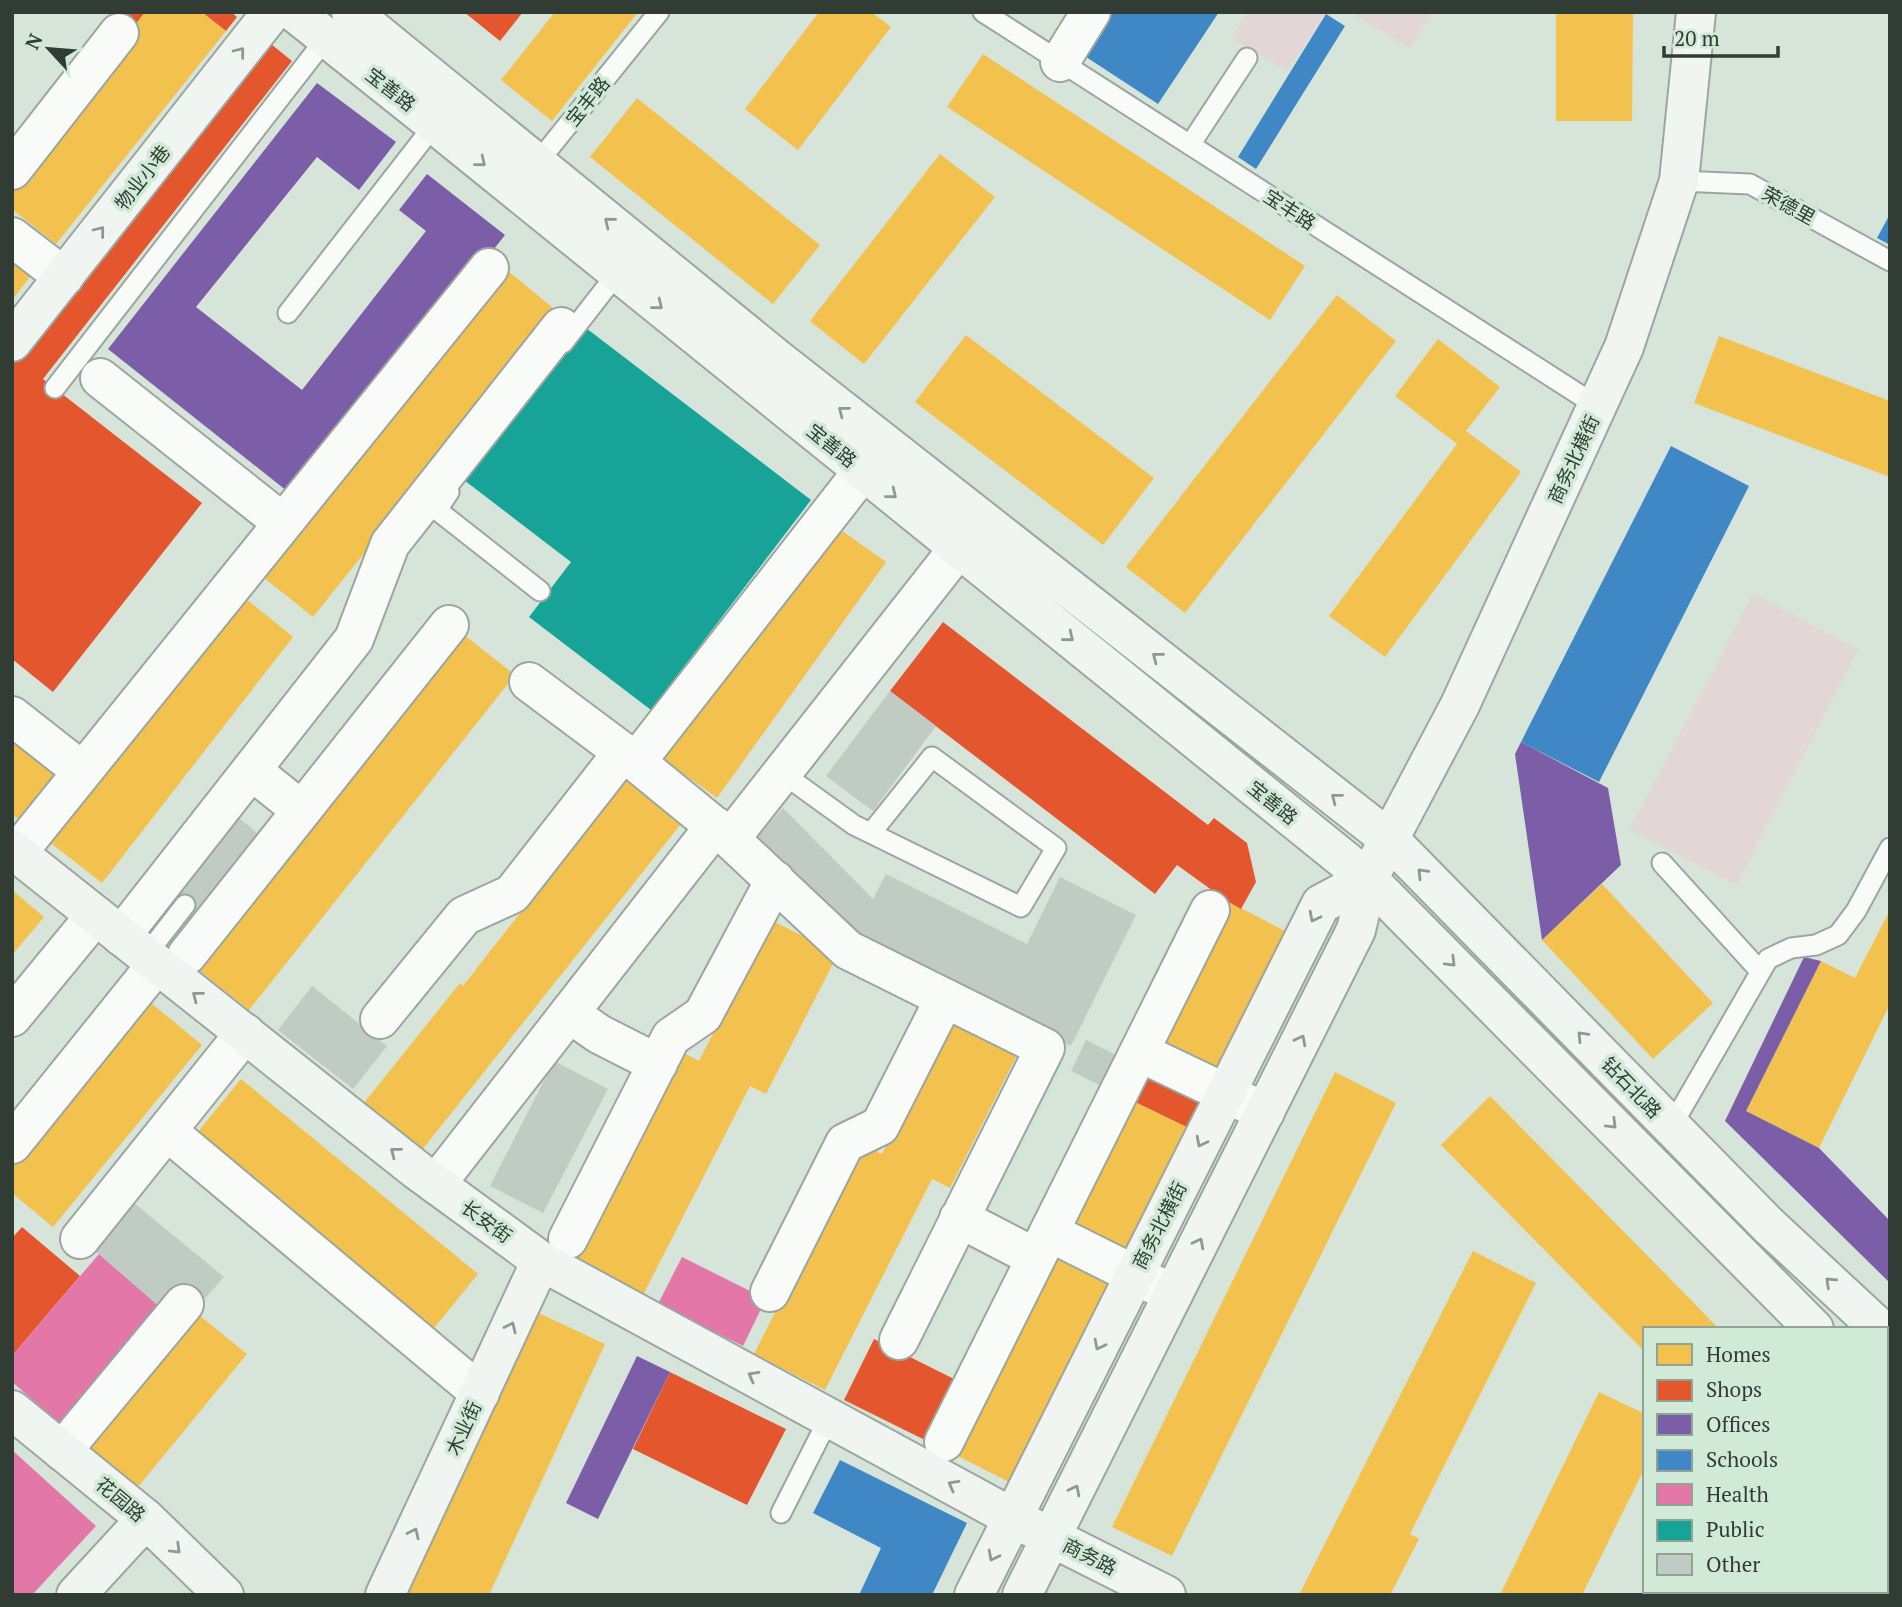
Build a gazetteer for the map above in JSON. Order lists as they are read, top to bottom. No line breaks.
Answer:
{"streets":{"main road":["宝善路","物业小巷","商务北横街","钻石北路","长安街","木业街","花园路","商务路"],"lane":["宝丰路","荣德里"]},"crossings":[["宝善路","宝丰路"],["宝善路","商务北横街"],["宝善路","钻石北路"],["宝丰路","商务北横街"],["荣德里","商务北横街"],["商务北横街","钻石北路"],["商务北横街","长安街"],["商务北横街","商务路"],["长安街","木业街"],["长安街","商务路"]],"one_way":["物业小巷","长安街","木业街","花园路"],"legend":["Homes","Shops","Offices","Schools","Health","Public","Other"],"scale_bar":"20 m","north":"top left"}
